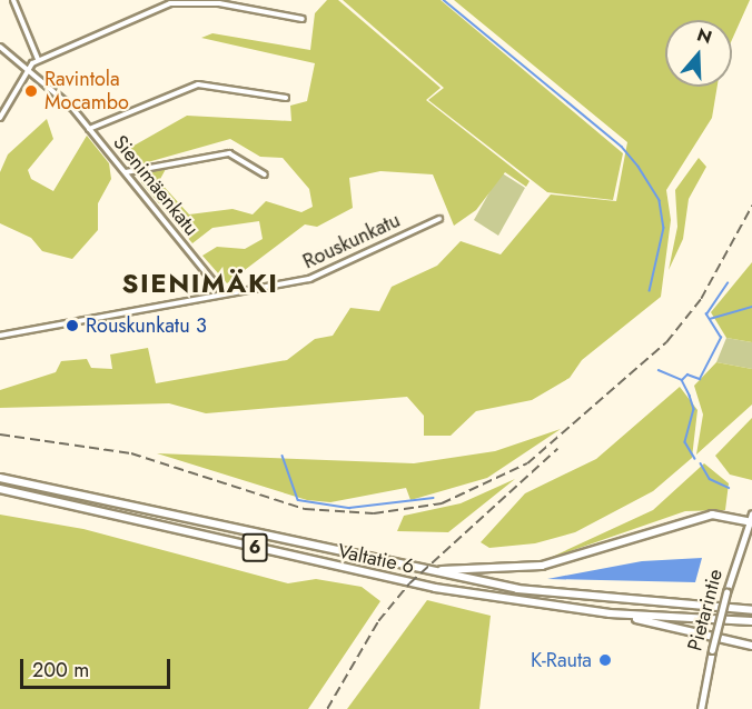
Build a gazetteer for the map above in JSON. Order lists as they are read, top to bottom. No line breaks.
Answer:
{"streets":{"highway":["6","Valtatie 6"],"main road":["Pietarintie"],"street":["Sienimäenkatu","Rouskunkatu"]},"crossings":[["Sienimäenkatu","Rouskunkatu"]],"districts":["SIENIMÄKI"],"places":["Ravintola Mocambo","Rouskunkatu 3","K-Rauta"],"scale_bar":"200 m","north":"top"}
